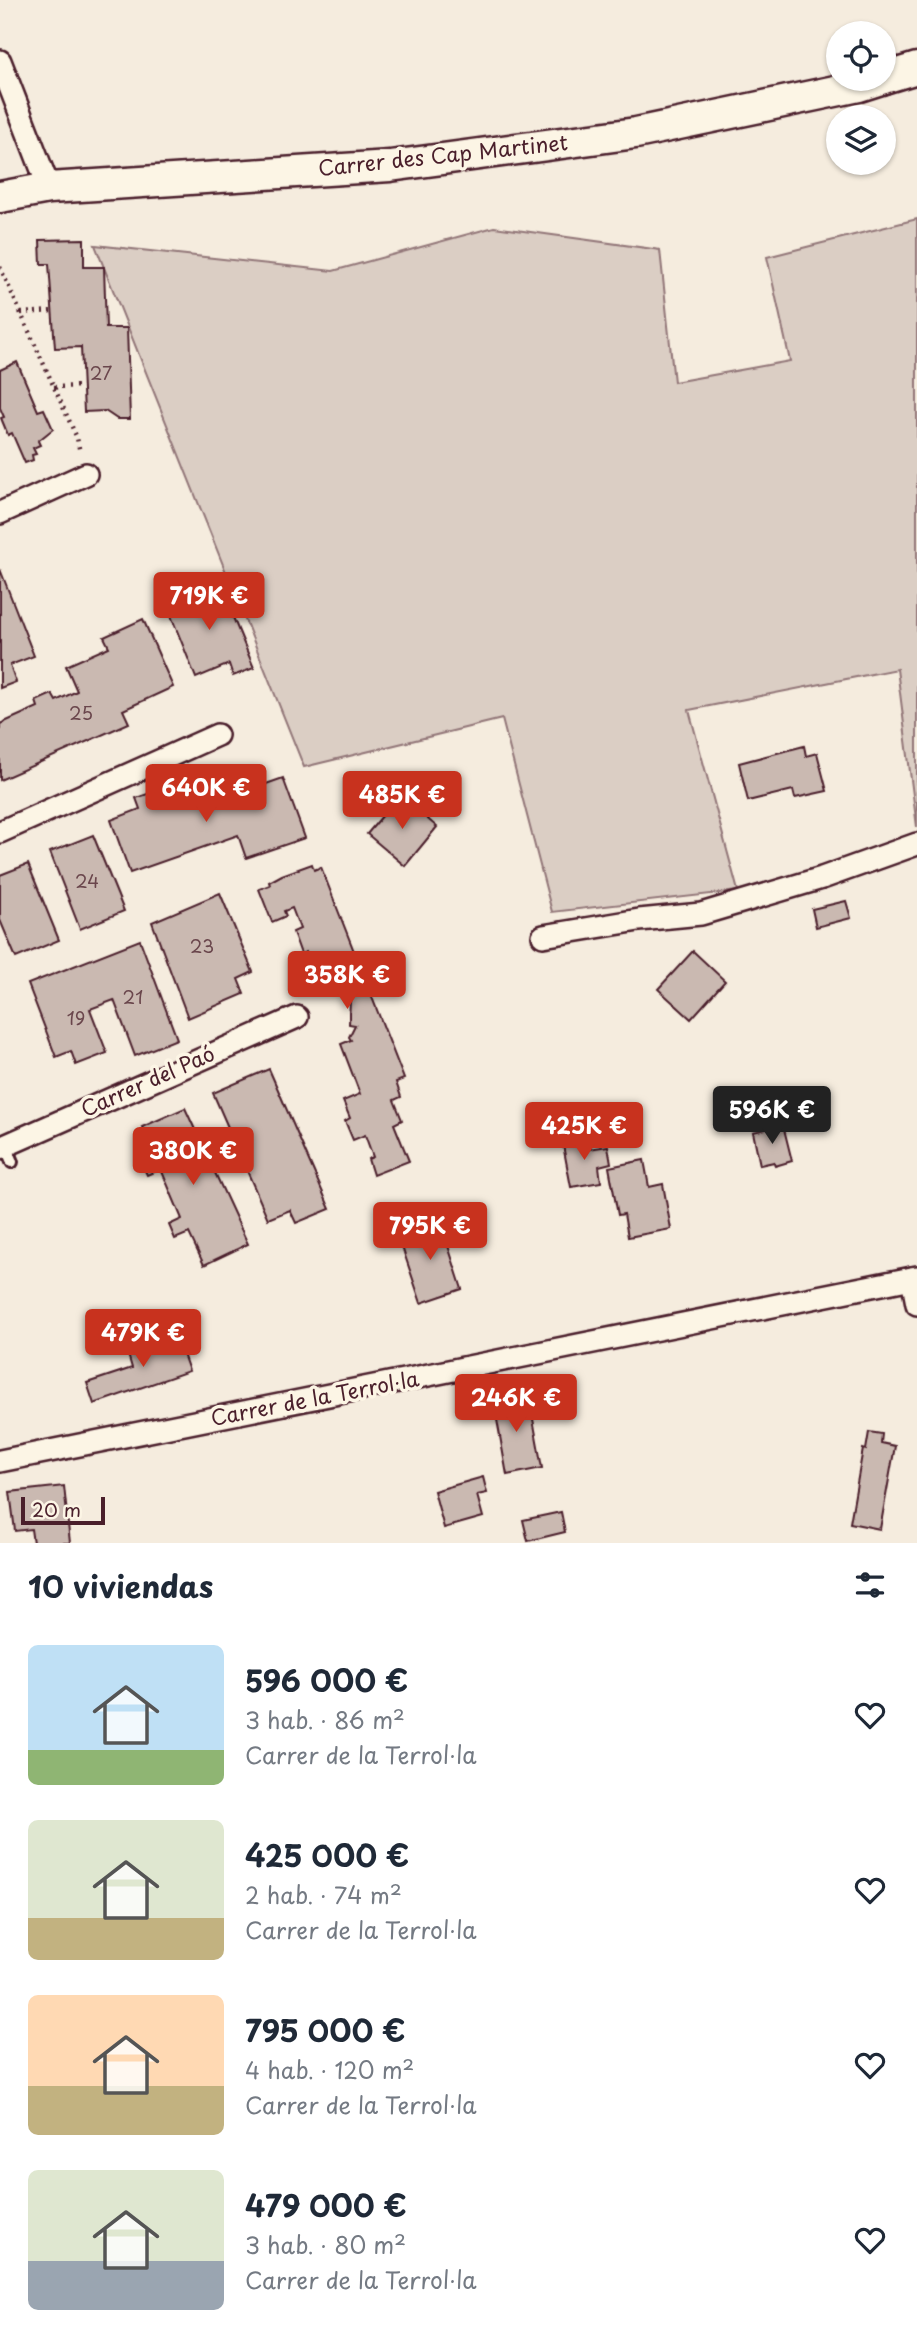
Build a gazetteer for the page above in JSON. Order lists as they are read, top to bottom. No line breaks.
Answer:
{"streets":{"street":["Carrer des Cap Martinet","Carrer del Paó","Carrer de la Terrol·la"]},"house_numbers":["27","25","24","23","21","19"],"scale_bar":"20 m","page":{"price":["719K €","640K €","485K €","358K €","596K €","425K €","380K €","795K €","479K €","246K €"],"scale":"20 m","heading":"10 viviendas","list":[{"name":"596 000 €","note":"3 hab. · 86 m² · Carrer de la Terrol·la"},{"name":"425 000 €","note":"2 hab. · 74 m² · Carrer de la Terrol·la"},{"name":"795 000 €","note":"4 hab. · 120 m² · Carrer de la Terrol·la"},{"name":"479 000 €","note":"3 hab. · 80 m² · Carrer de la Terrol·la"}]}}
